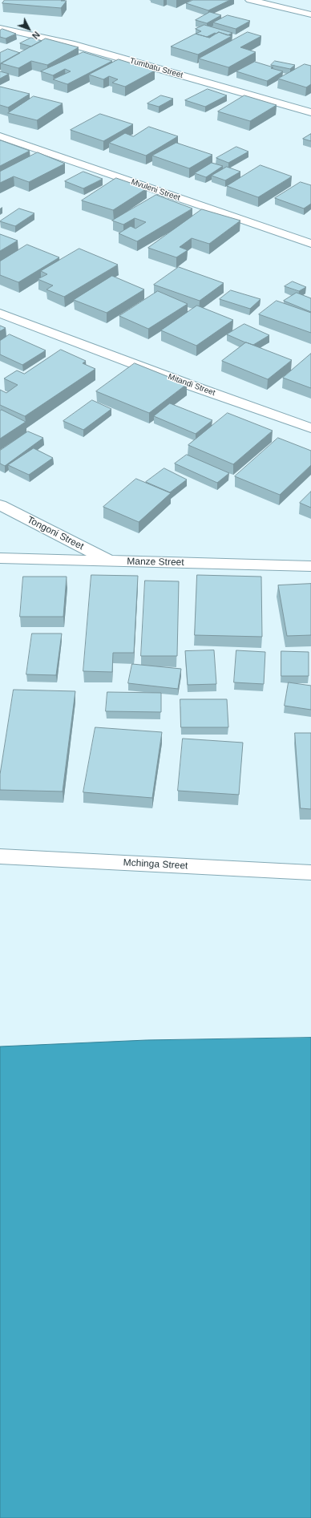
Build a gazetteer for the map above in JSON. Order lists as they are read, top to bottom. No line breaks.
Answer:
{"streets":{"street":["Tumbatu Street","Mvuleni Street","Mitandi Street","Tongoni Street","Manze Street","Mchinga Street"]},"crossings":[["Tongoni Street","Manze Street"]],"north":"bottom right"}
